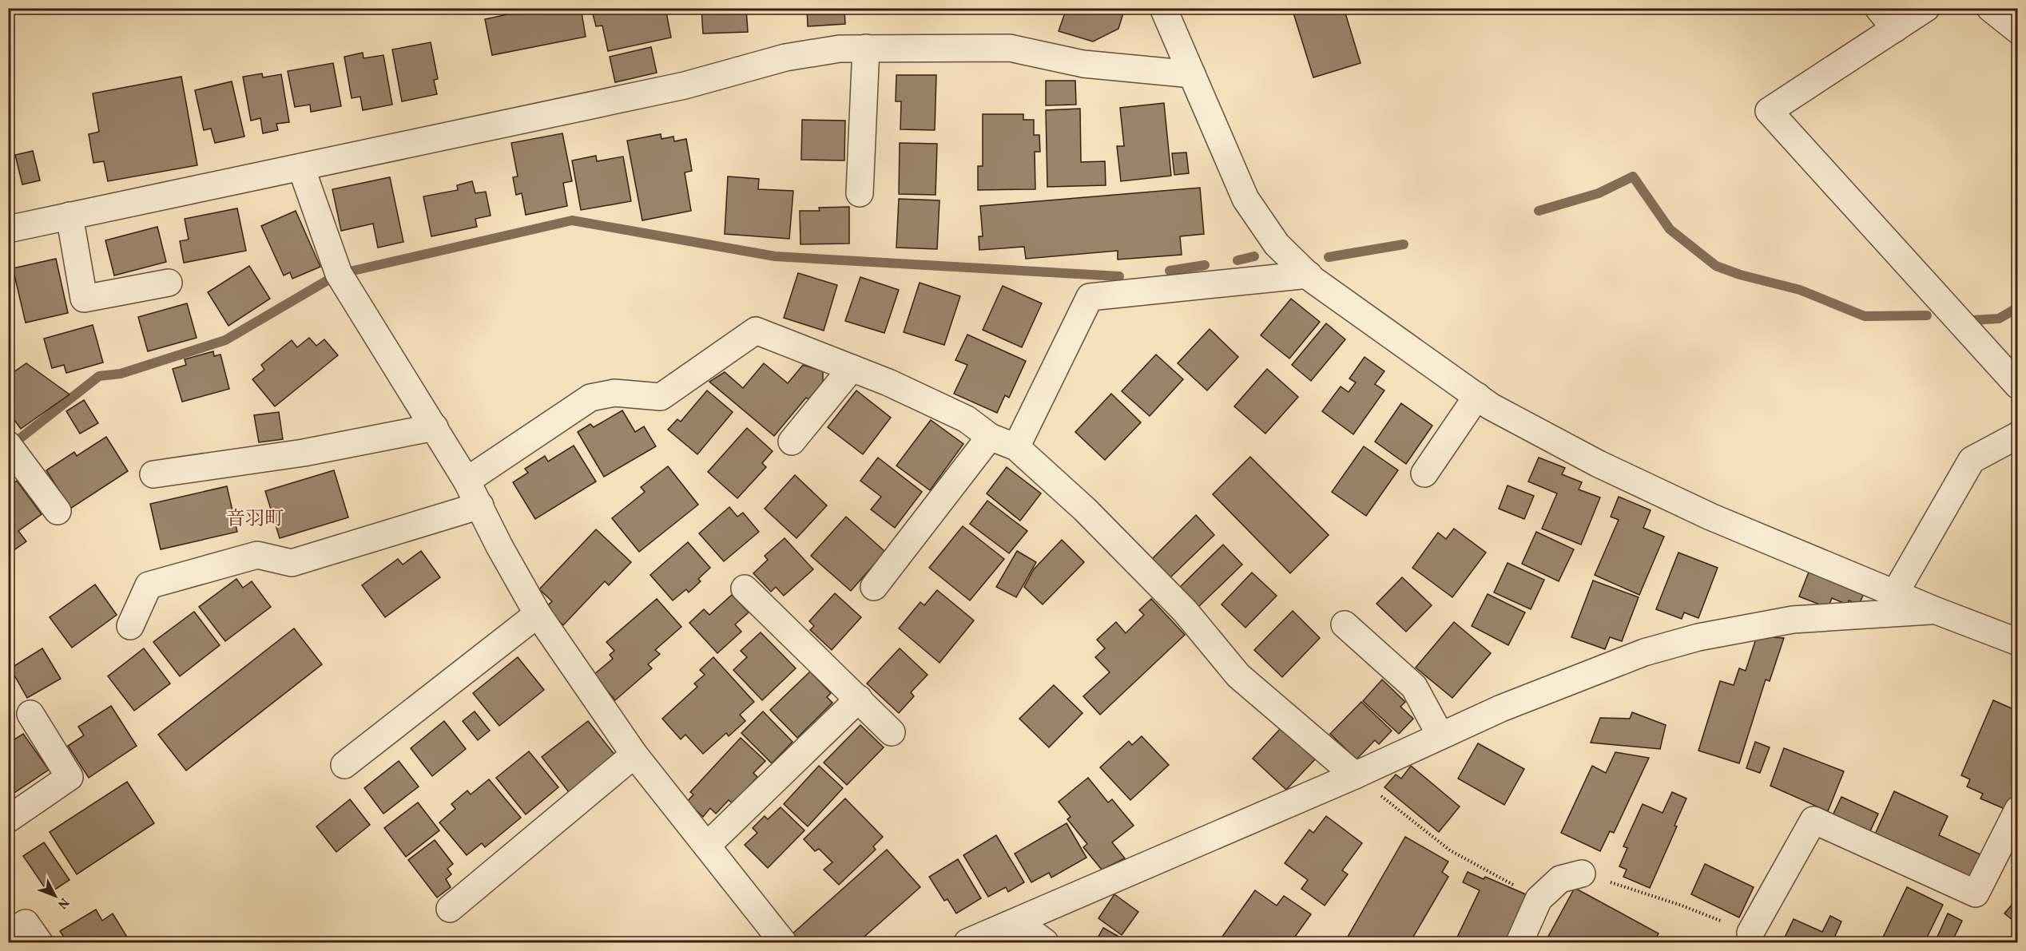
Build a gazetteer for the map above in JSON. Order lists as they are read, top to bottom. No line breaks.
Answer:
{"districts":["音羽町"],"north":"bottom right"}
